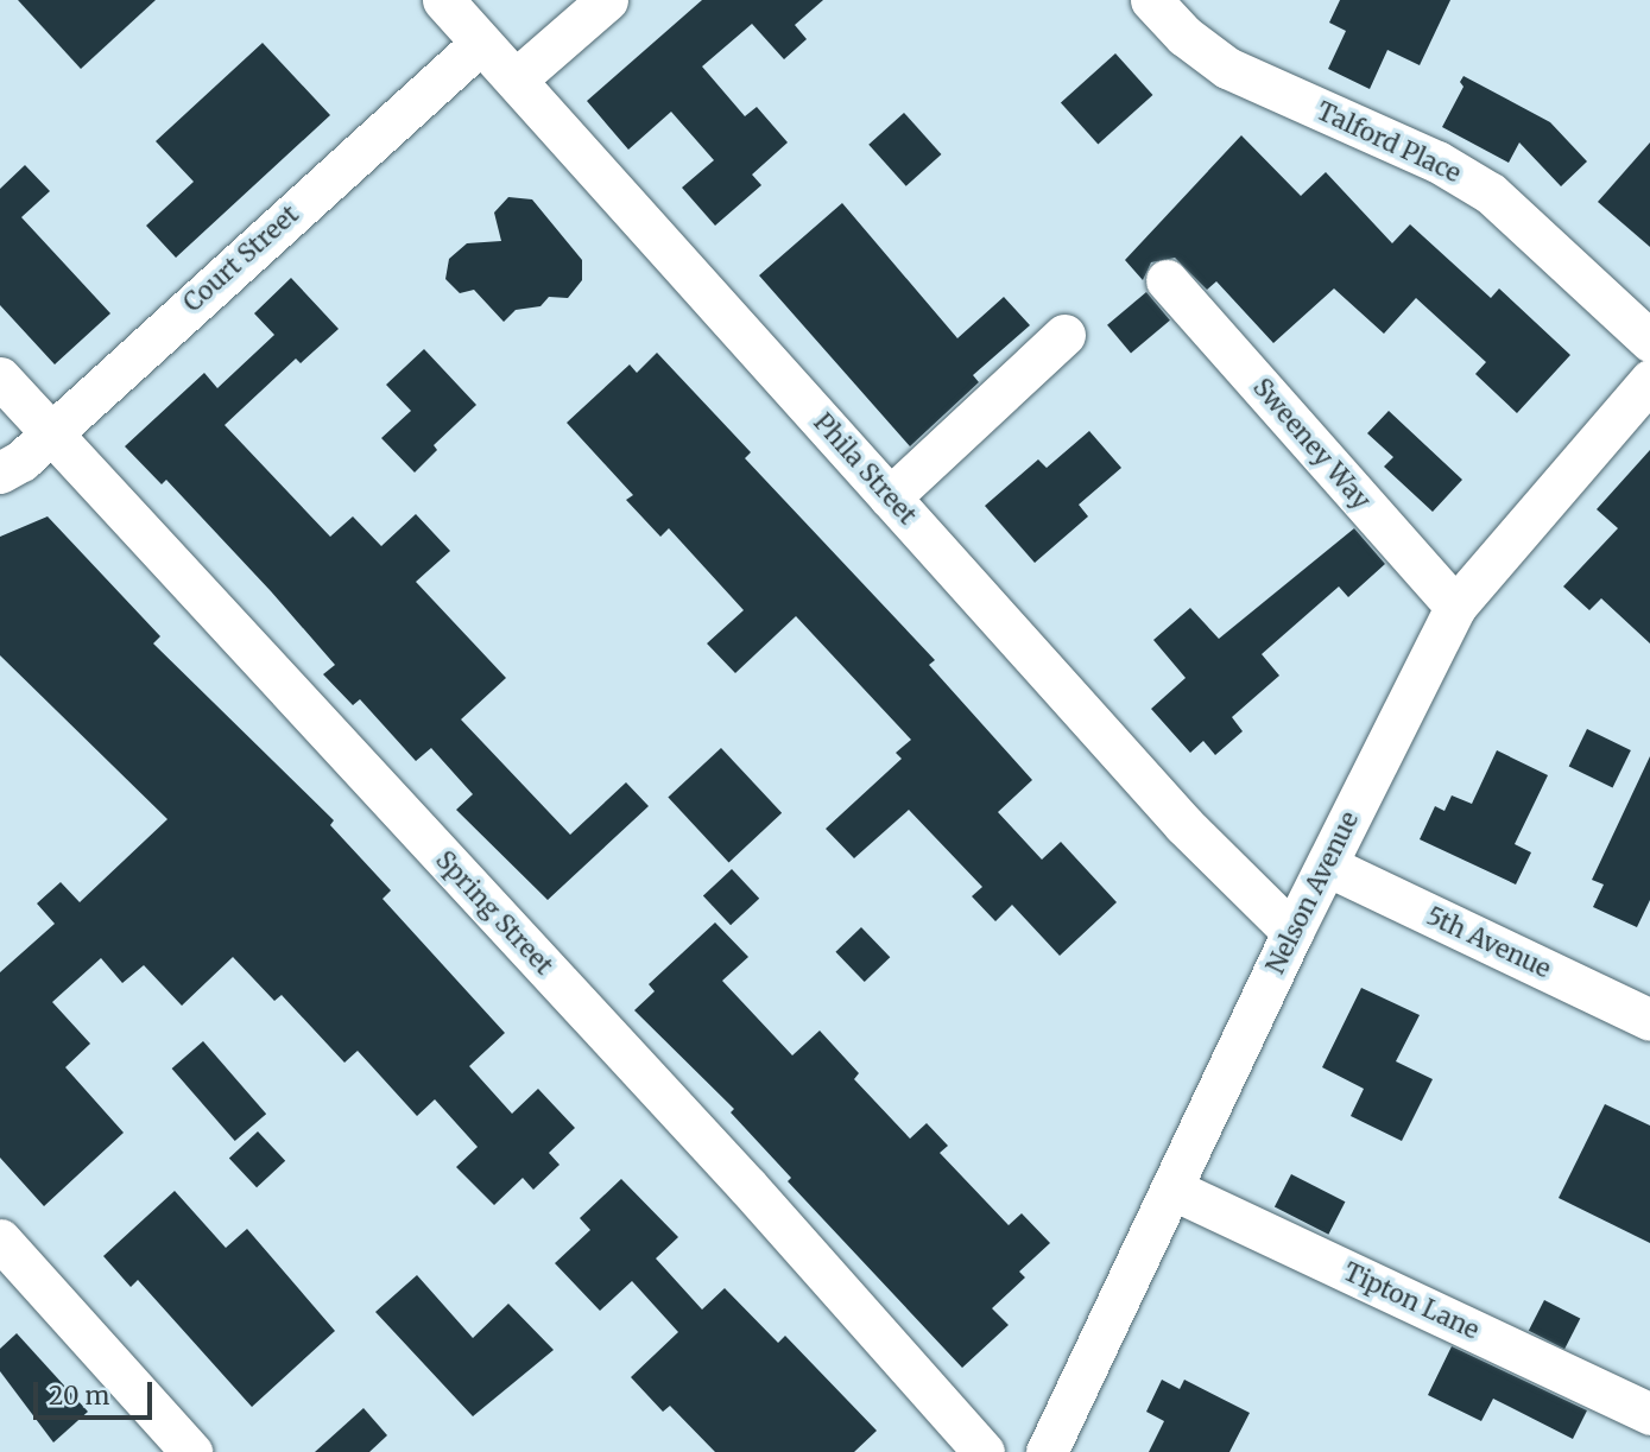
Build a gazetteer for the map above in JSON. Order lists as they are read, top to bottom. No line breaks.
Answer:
{"streets":{"street":["Talford Place","Court Street","Sweeney Way","Phila Street","Nelson Avenue","Spring Street","5th Avenue","Tipton Lane"]},"crossings":[["Court Street","Phila Street"],["Court Street","Spring Street"],["Sweeney Way","Nelson Avenue"],["Phila Street","Nelson Avenue"],["Nelson Avenue","5th Avenue"],["Nelson Avenue","Tipton Lane"]],"scale_bar":"20 m"}
